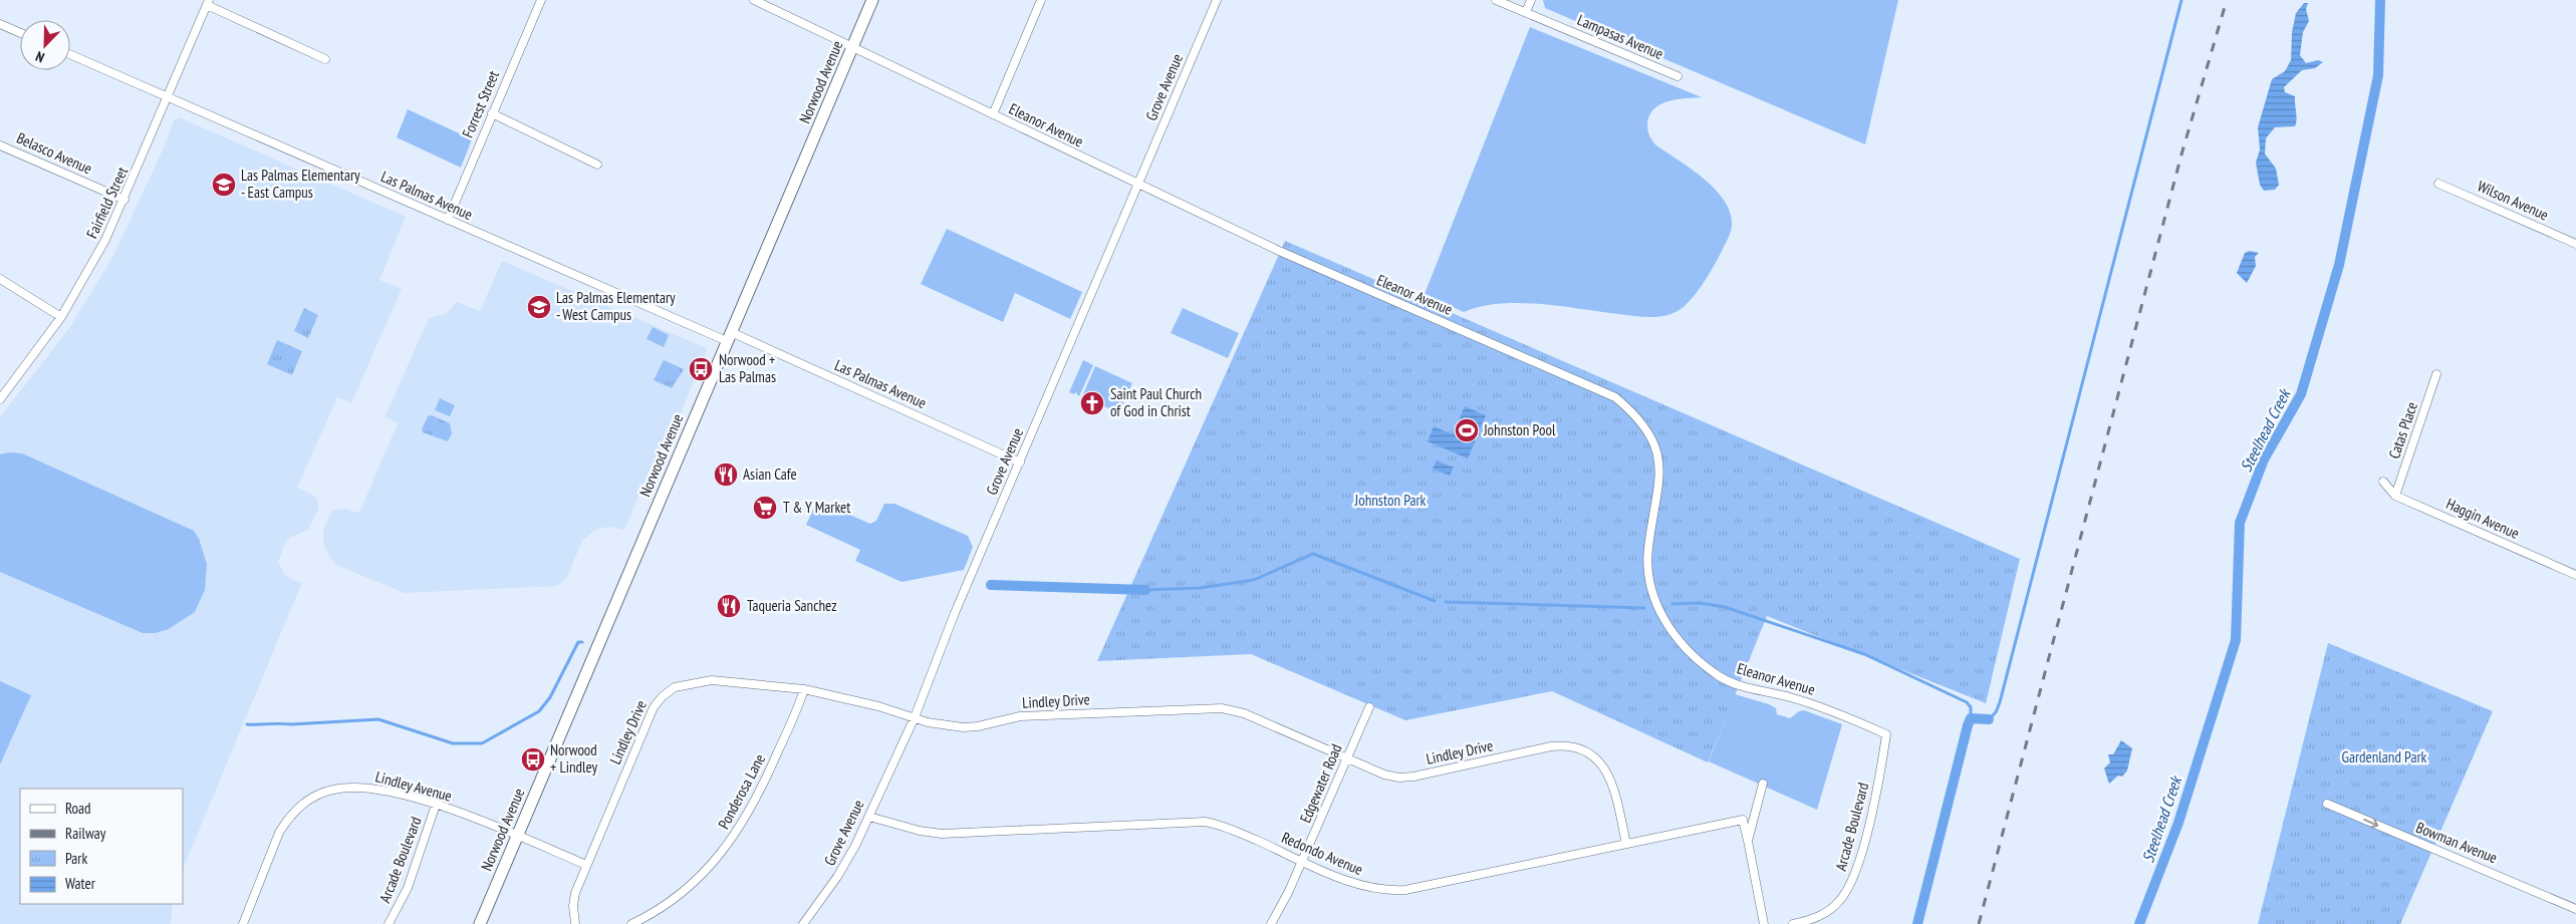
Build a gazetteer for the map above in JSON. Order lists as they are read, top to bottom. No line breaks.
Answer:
{"streets":{"main road":["Norwood Avenue"],"street":["Lampasas Avenue","Grove Avenue","Forrest Street","Eleanor Avenue","Belasco Avenue","Las Palmas Avenue","Wilson Avenue","Fairfield Street","Catas Place","Haggin Avenue","Lindley Drive","Edgewater Road","Lindley Avenue","Ponderosa Lane","Arcade Boulevard","Bowman Avenue","Redondo Avenue"]},"crossings":[["Norwood Avenue","Eleanor Avenue"],["Norwood Avenue","Las Palmas Avenue"],["Norwood Avenue","Lindley Avenue"],["Grove Avenue","Eleanor Avenue"],["Grove Avenue","Las Palmas Avenue"],["Grove Avenue","Lindley Drive"],["Grove Avenue","Redondo Avenue"],["Forrest Street","Las Palmas Avenue"],["Eleanor Avenue","Arcade Boulevard"],["Belasco Avenue","Fairfield Street"],["Las Palmas Avenue","Fairfield Street"],["Catas Place","Haggin Avenue"],["Lindley Drive","Edgewater Road"],["Lindley Drive","Lindley Avenue"],["Lindley Drive","Ponderosa Lane"],["Lindley Drive","Redondo Avenue"],["Edgewater Road","Redondo Avenue"],["Lindley Avenue","Arcade Boulevard"]],"one_way":["Bowman Avenue"],"water":["Steelhead Creek"],"parks":["Johnston Park","Gardenland Park"],"places":{"school or university":["Las Palmas Elementary - East Campus","Las Palmas Elementary - West Campus"],"bus stop":["Norwood + Las Palmas","Norwood + Lindley"],"church":["Saint Paul Church of God in Christ"],"sports":["Johnston Pool"],"restaurant":["Asian Cafe","Taqueria Sanchez"],"supermarket":["T & Y Market"]},"legend":["Road","Railway","Park","Water"],"north":"bottom left"}
